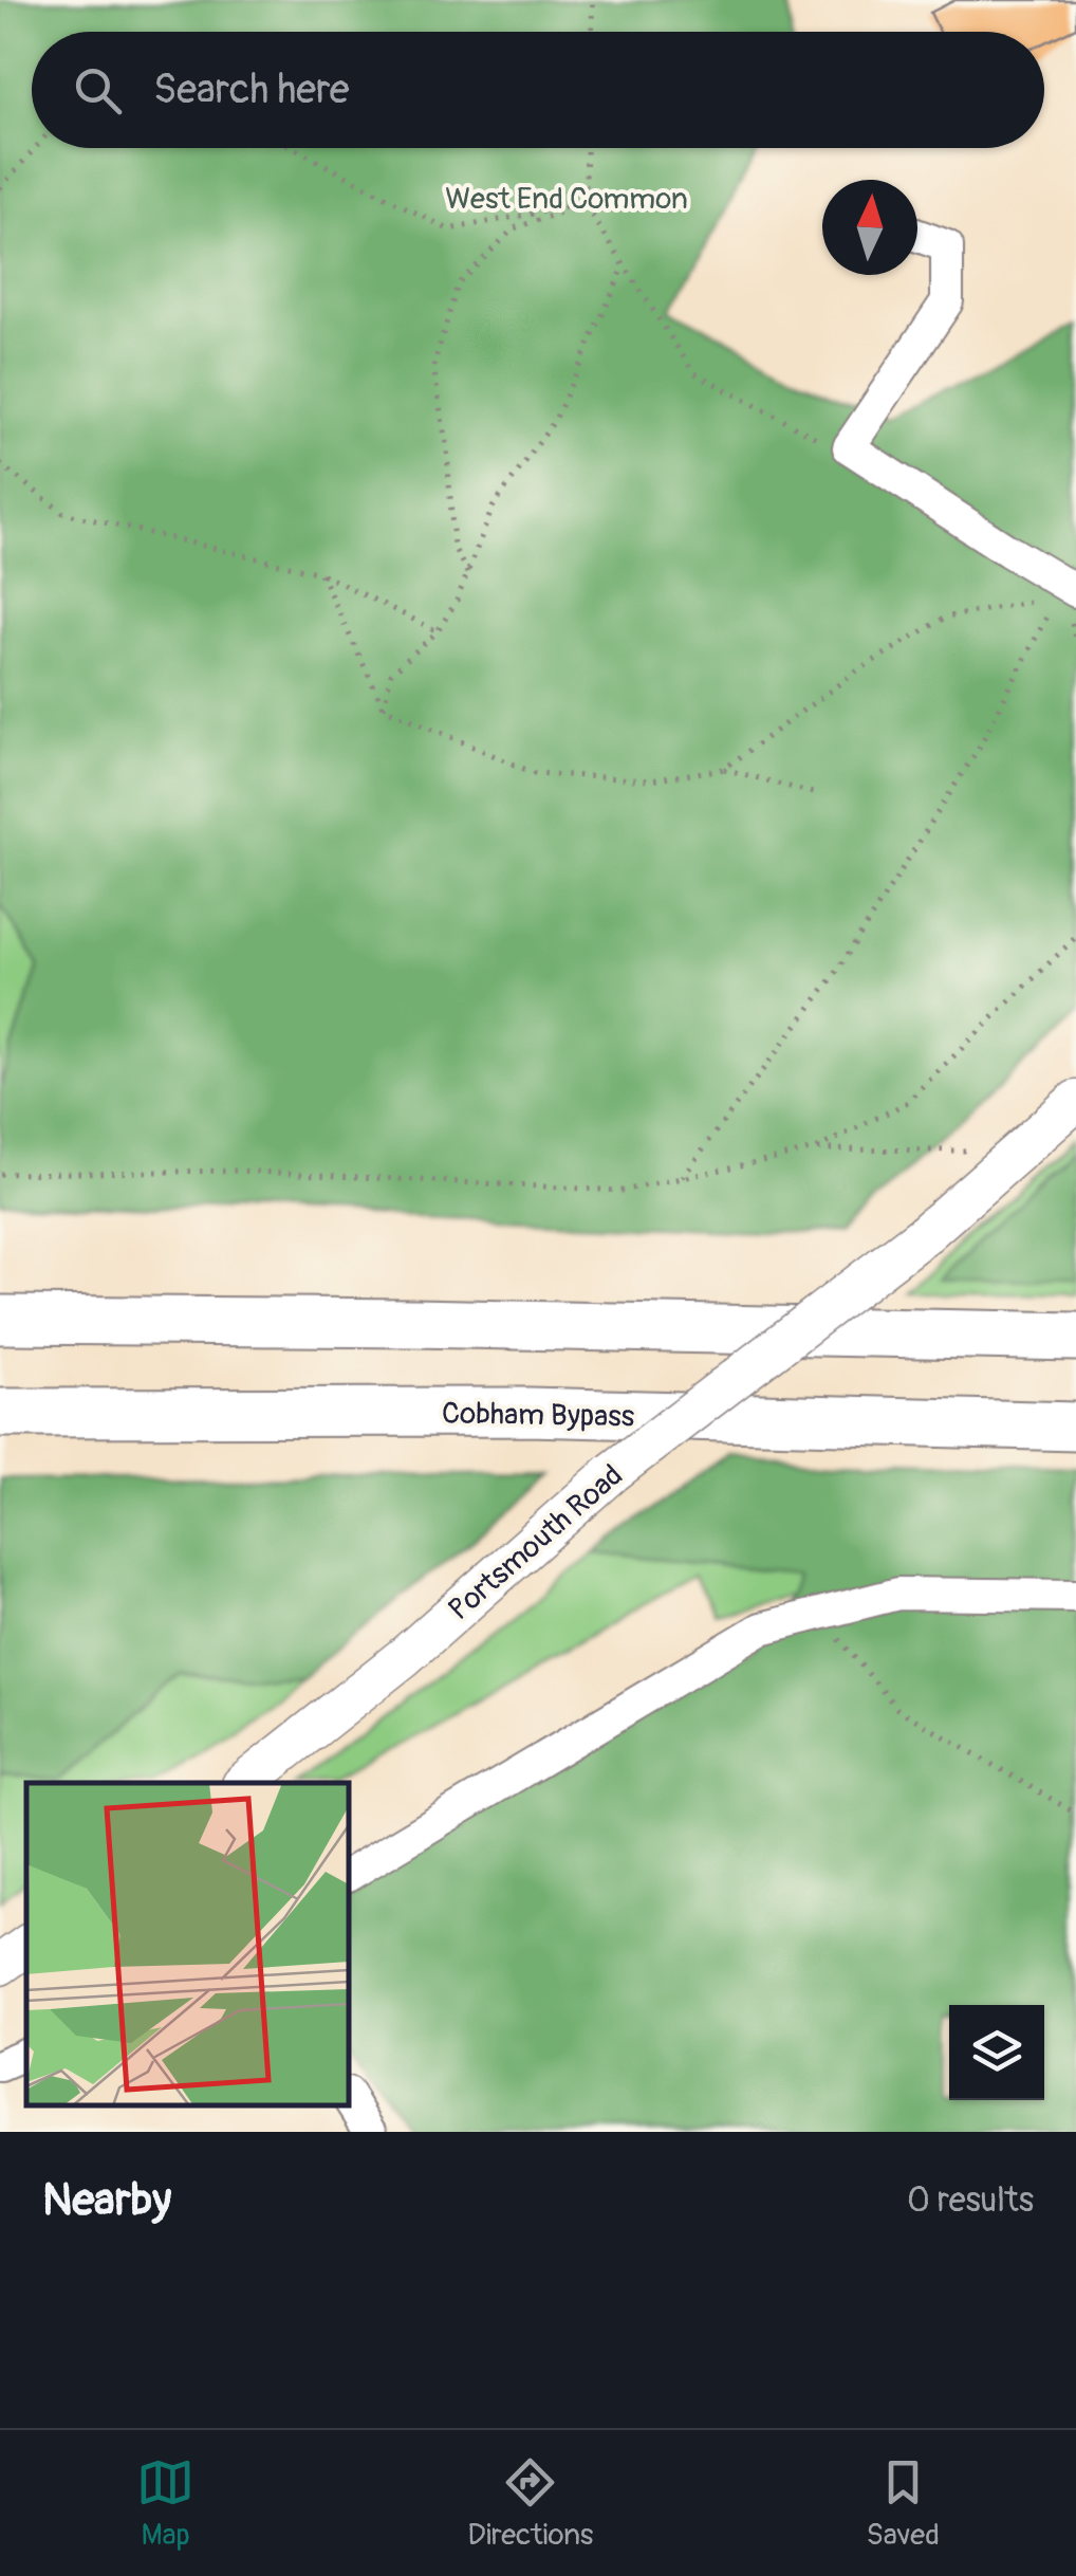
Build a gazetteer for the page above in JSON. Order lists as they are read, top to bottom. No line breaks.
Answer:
{"streets":{"highway":["Cobham Bypass"],"main road":["Portsmouth Road"]},"parks":["West End Common"],"north":"top","page":{"search":"Search here","heading":["Nearby","0 results"],"nav":["Map","Directions","Saved"]}}
